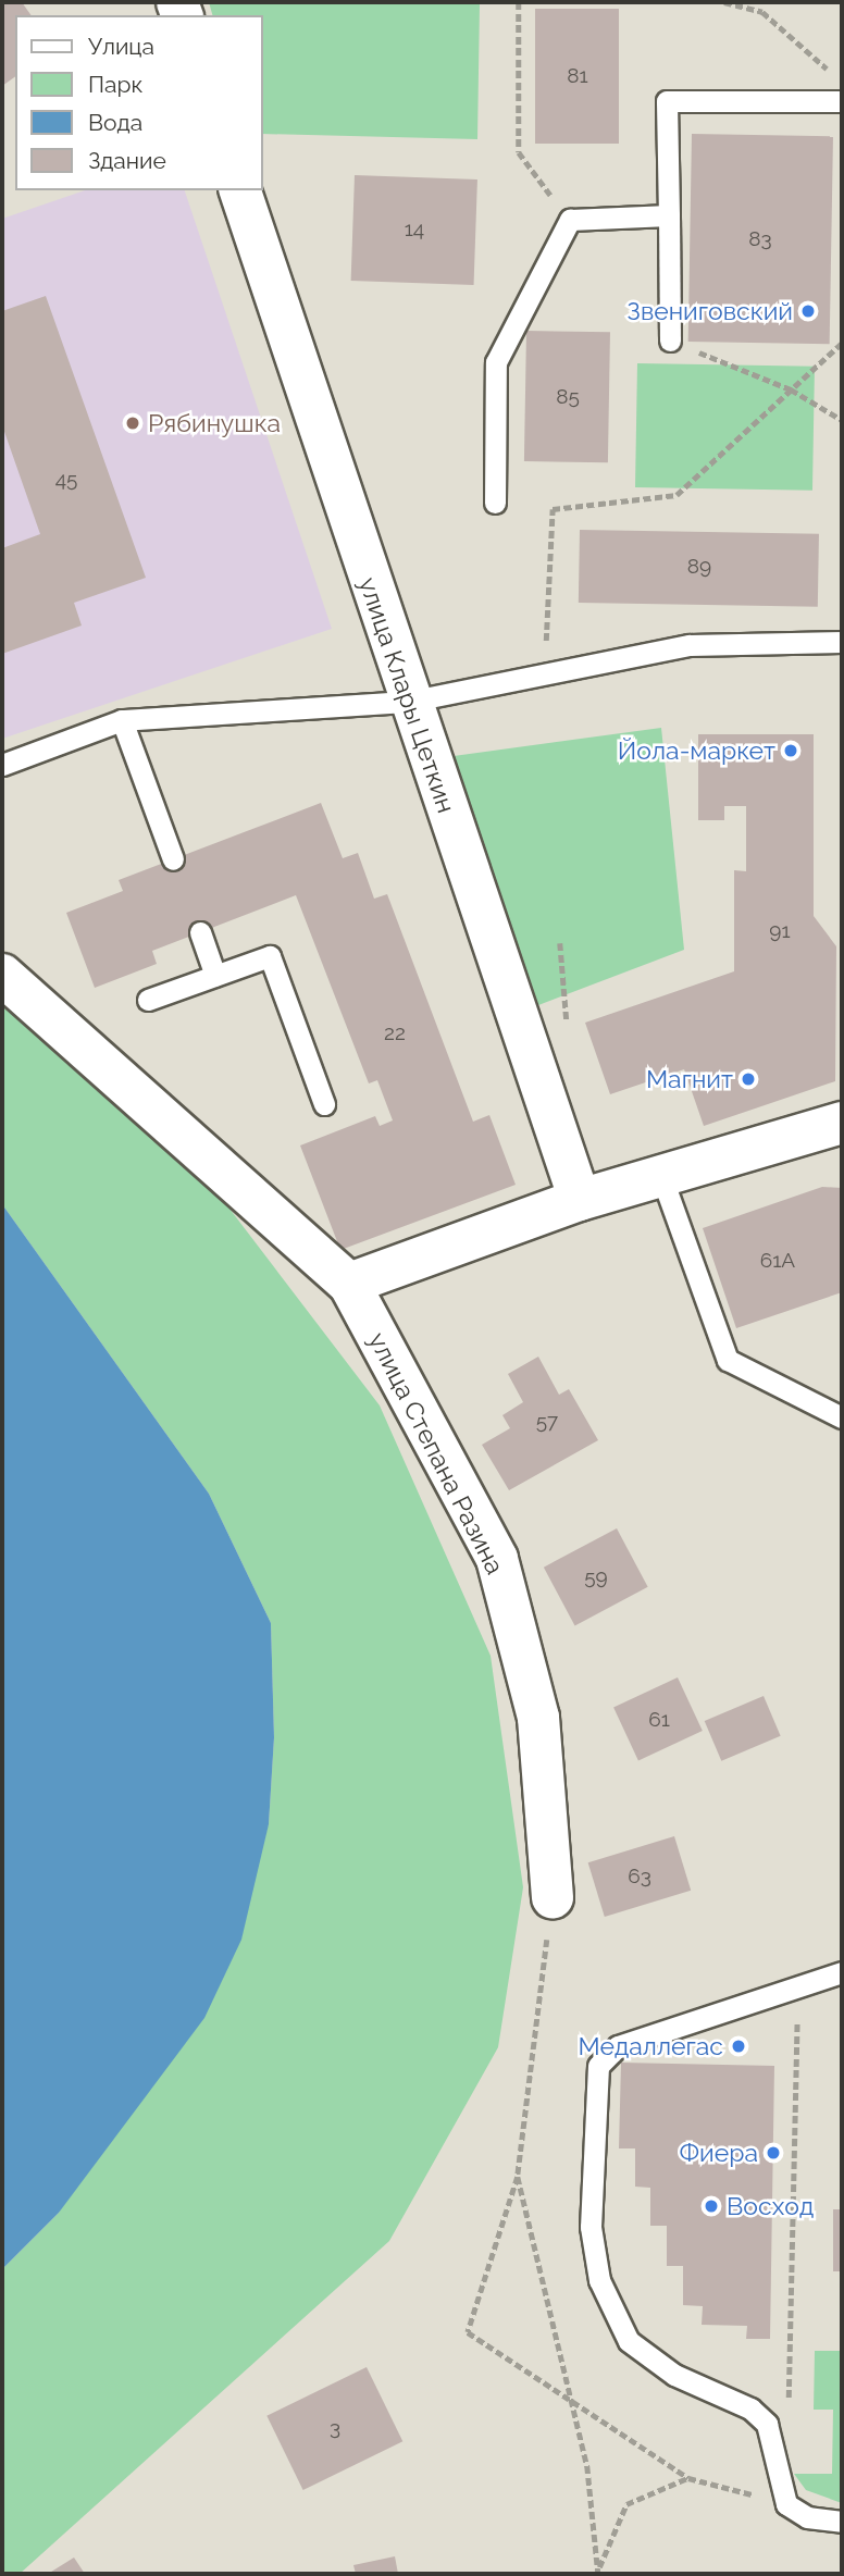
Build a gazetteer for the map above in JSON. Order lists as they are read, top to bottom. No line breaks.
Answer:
{"streets":{"street":["улица Клары Цеткин","улица Степана Разина"]},"places":["Звениговский","Рябинушка","Йола-маркет","Магнит","Медаллегас","Фиера","Восход"],"house_numbers":["81","14","83","85","45","89","91","22","61А","57","59","61","63","3"],"legend":["Улица","Парк","Вода","Здание"]}
